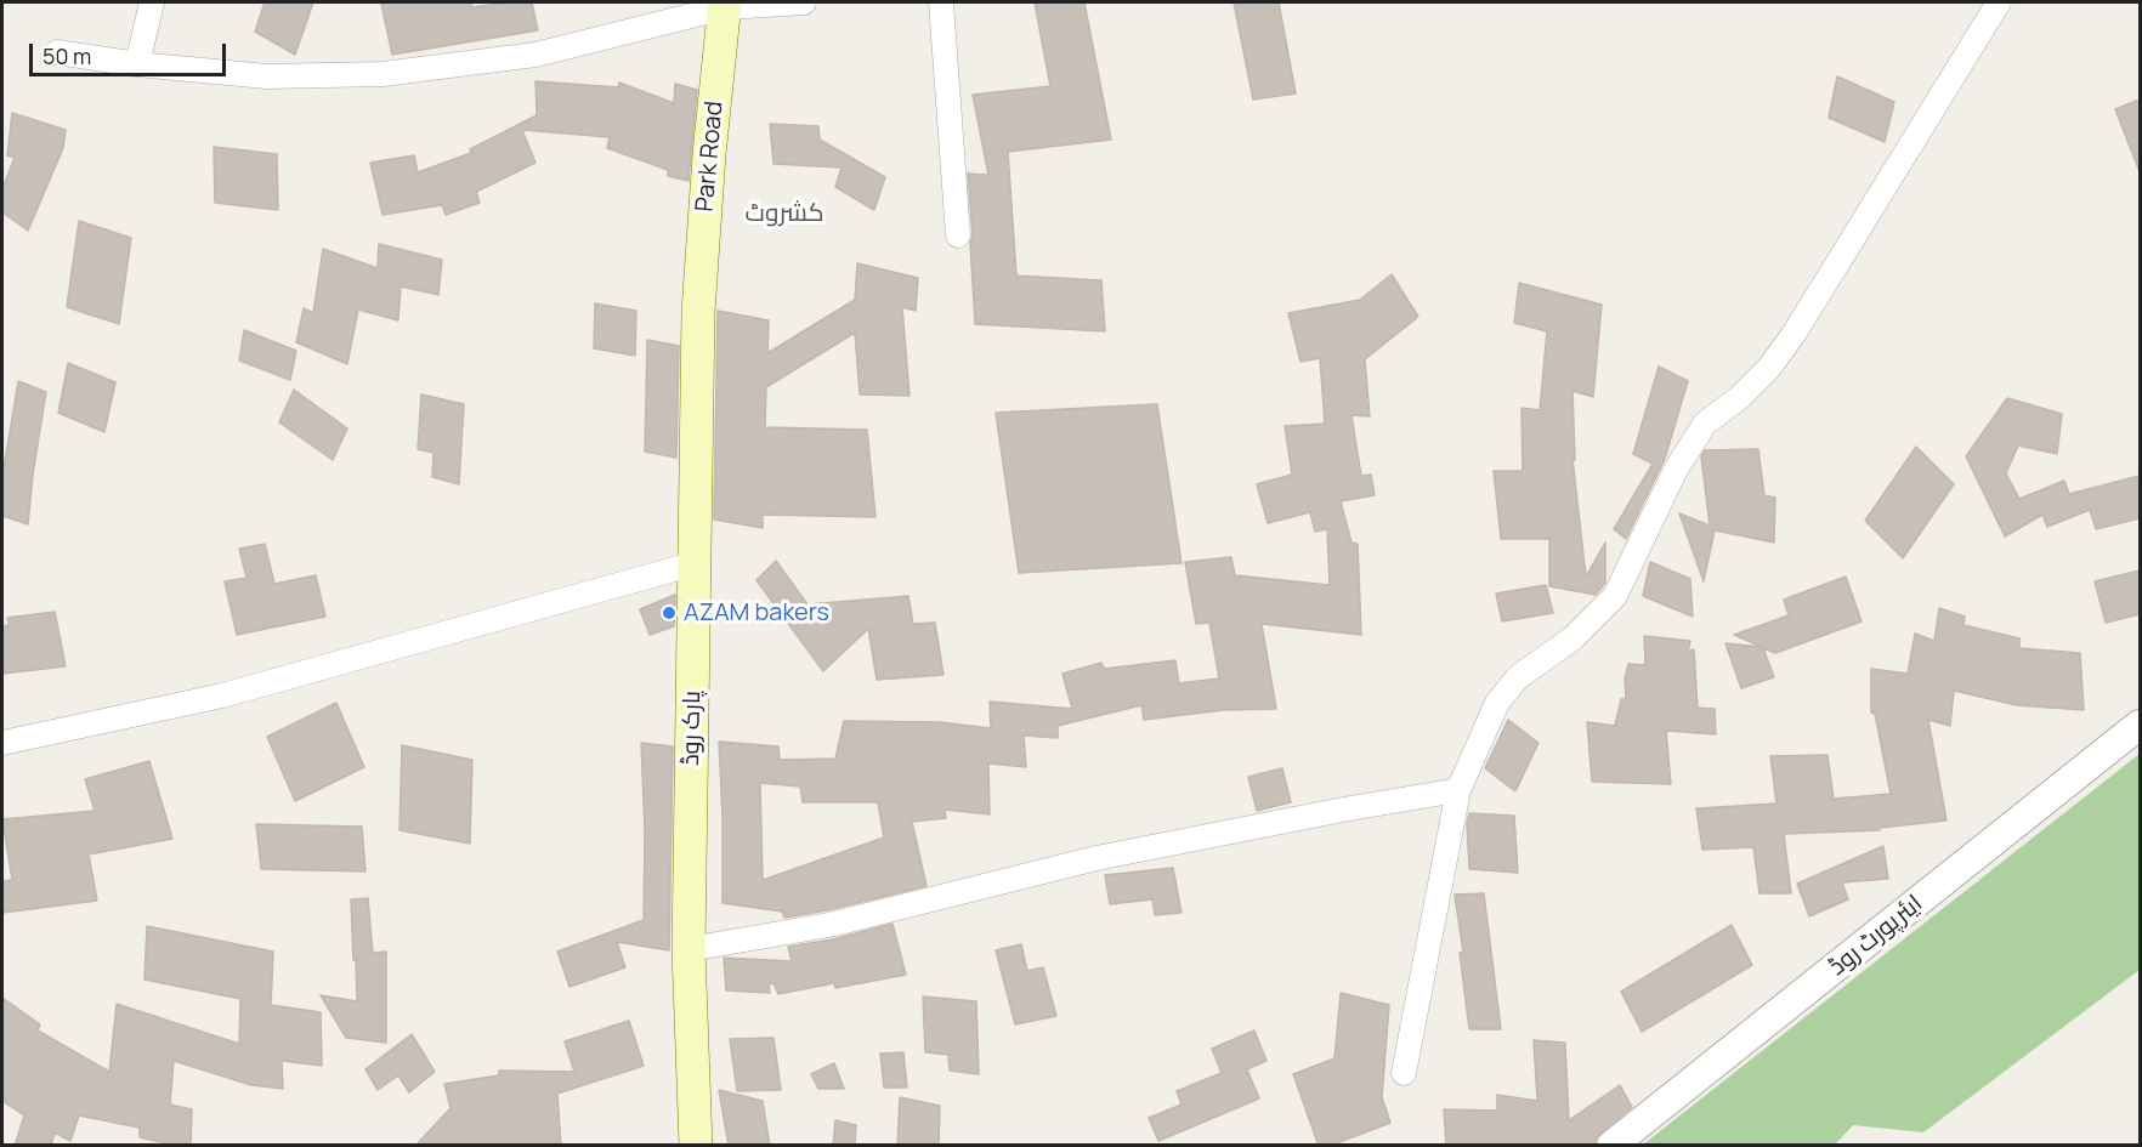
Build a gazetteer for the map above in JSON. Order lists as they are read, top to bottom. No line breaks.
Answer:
{"streets":{"main road":["Park Road","پارک روڈ"],"street":["ایئرپورٹ روڈ"]},"crossings":[["Park Road","پارک روڈ"]],"districts":["کشروٹ"],"places":["AZAM bakers"],"scale_bar":"50 m"}
